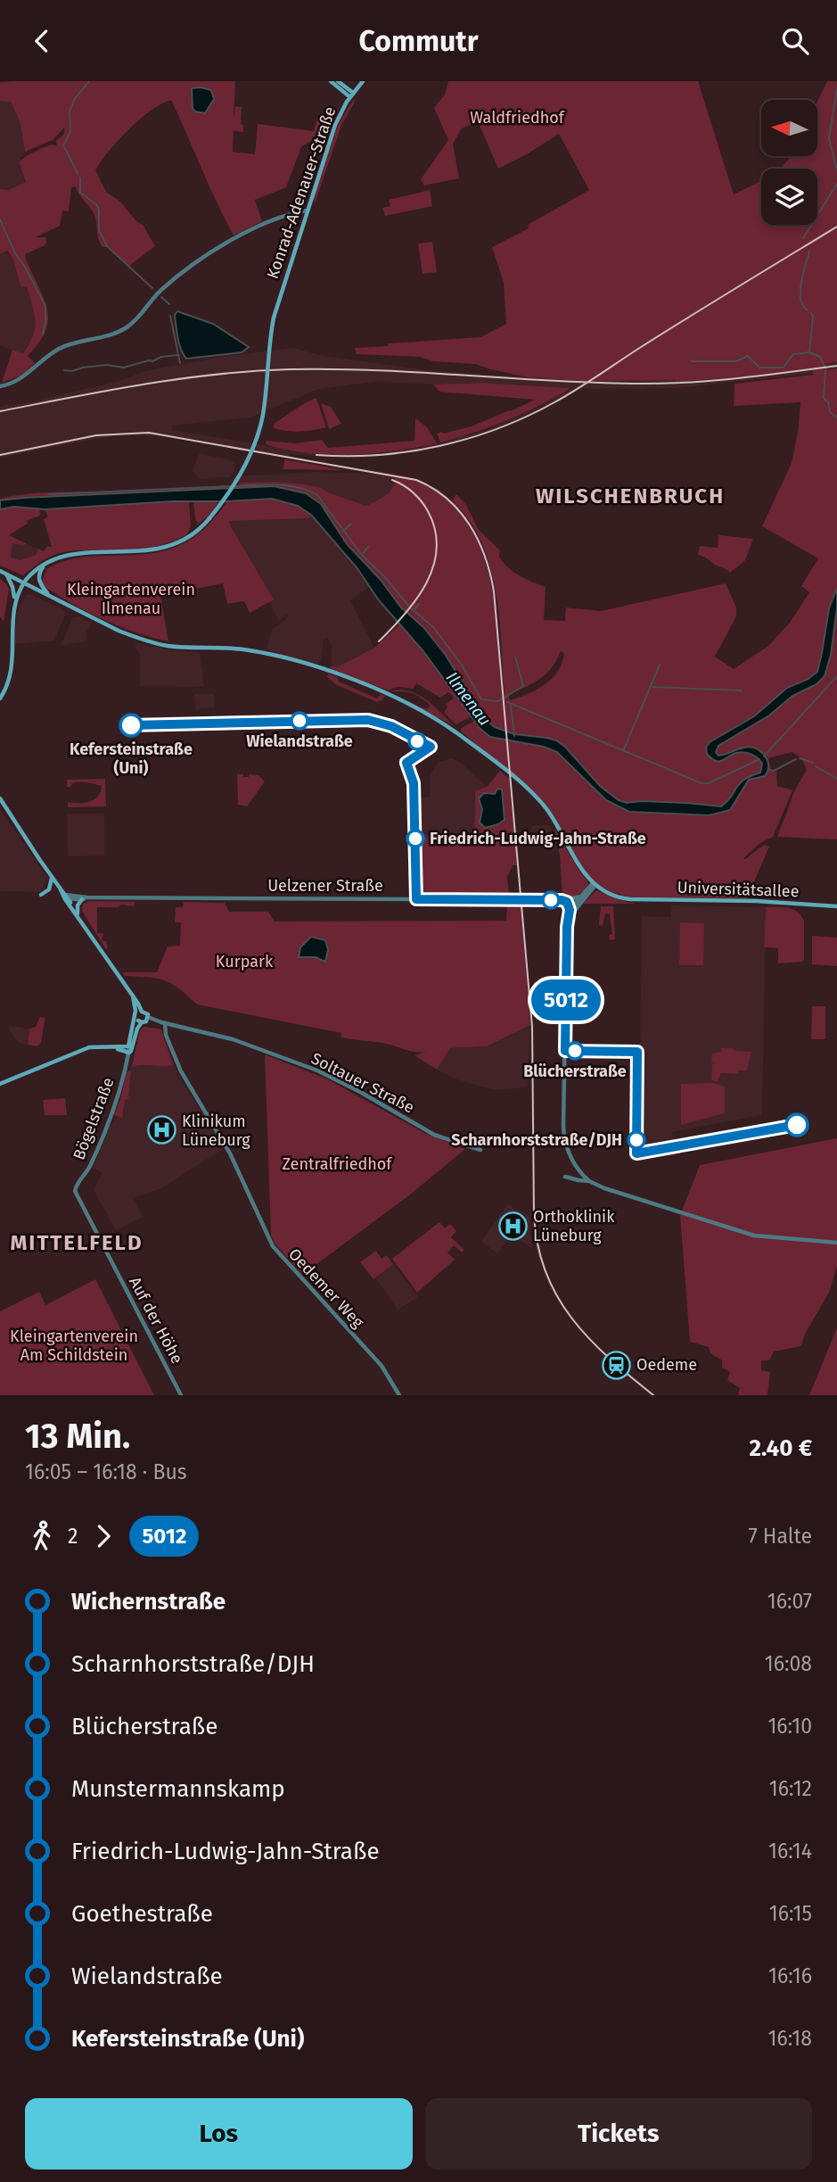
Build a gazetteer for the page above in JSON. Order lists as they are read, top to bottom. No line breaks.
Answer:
{"streets":{"main road":["Konrad-Adenauer-Straße","Universitätsallee","Soltauer Straße","Bögelstraße"],"street":["Uelzener Straße","Oedemer Weg","Auf der Höhe"]},"crossings":[["Uelzener Straße","Soltauer Straße"],["Soltauer Straße","Bögelstraße"],["Soltauer Straße","Oedemer Weg"],["Bögelstraße","Auf der Höhe"]],"districts":["WILSCHENBRUCH","MITTELFELD"],"water":["Ilmenau"],"parks":["Waldfriedhof","Kleingartenverein Ilmenau","Kurpark","Zentralfriedhof","Kleingartenverein Am Schildstein"],"places":{"other":["Wielandstraße","Kefersteinstraße (Uni)","Friedrich-Ludwig-Jahn-Straße","Blücherstraße","Scharnhorststraße/DJH"],"hospital":["Klinikum Lüneburg","Orthoklinik Lüneburg"],"station":["Oedeme"]},"lines":["bus line 5012"],"north":"left","page":{"header":"Commutr","on_map":"5012","heading":["13 Min.","16:05 – 16:18 · Bus","2.40 €"],"legs":["2","5012","7 Halte"],"list":[{"name":"Wichernstraße","value":"16:07"},{"name":"Scharnhorststraße/DJH","value":"16:08"},{"name":"Blücherstraße","value":"16:10"},{"name":"Munstermannskamp","value":"16:12"},{"name":"Friedrich-Ludwig-Jahn-Straße","value":"16:14"},{"name":"Goethestraße","value":"16:15"},{"name":"Wielandstraße","value":"16:16"},{"name":"Kefersteinstraße (Uni)","value":"16:18"}],"buttons":["Los","Tickets"]}}
